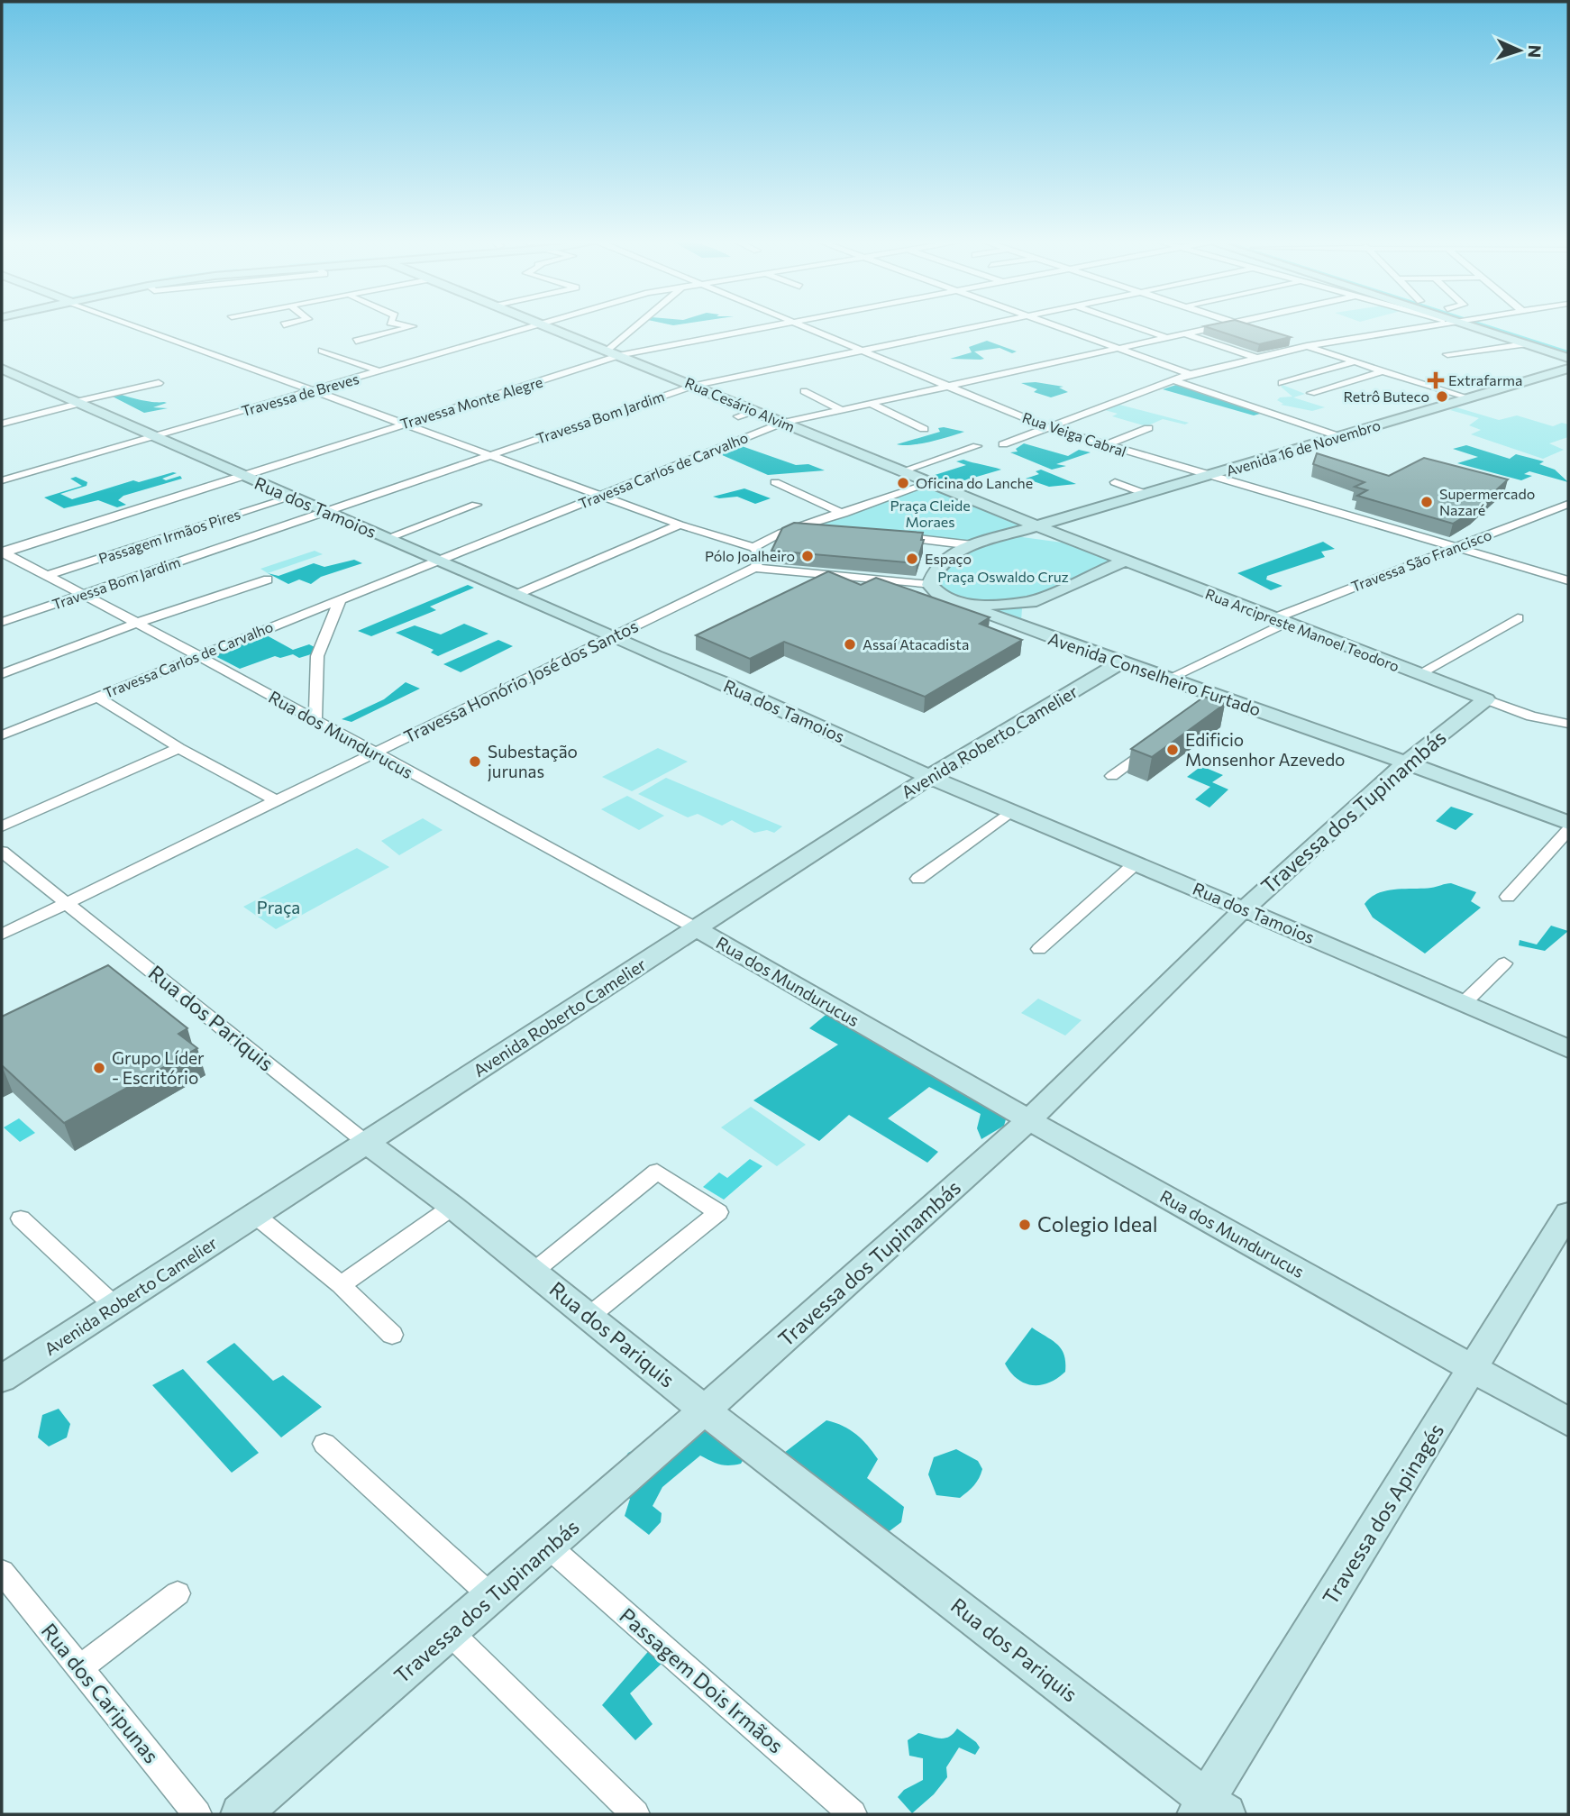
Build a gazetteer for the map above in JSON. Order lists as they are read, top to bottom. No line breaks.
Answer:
{"streets":{"street":["Travessa de Breves","Travessa Monte Alegre","Rua Cesário Alvim","Travessa Bom Jardim","Rua Veiga Cabral","Avenida 16 de Novembro","Travessa Carlos de Carvalho","Rua dos Tamoios","Passagem Irmãos Pires","Travessa São Francisco","Rua Arcipreste Manoel Teodoro","Avenida Conselheiro Furtado","Travessa Honório José dos Santos","Rua dos Mundurucus","Avenida Roberto Camelier","Travessa dos Tupinambás","Rua dos Pariquis","Travessa dos Apinagés","Passagem Dois Irmãos","Rua dos Caripunas"]},"crossings":[["Travessa de Breves","Rua Cesário Alvim"],["Travessa de Breves","Rua dos Tamoios"],["Travessa Monte Alegre","Rua Cesário Alvim"],["Travessa Monte Alegre","Rua dos Tamoios"],["Travessa Monte Alegre","Rua dos Mundurucus"],["Rua Cesário Alvim","Travessa Bom Jardim"],["Rua Cesário Alvim","Avenida 16 de Novembro"],["Rua Cesário Alvim","Travessa Carlos de Carvalho"],["Rua Cesário Alvim","Rua Arcipreste Manoel Teodoro"],["Travessa Bom Jardim","Rua Veiga Cabral"],["Travessa Bom Jardim","Rua dos Tamoios"],["Travessa Bom Jardim","Rua dos Mundurucus"],["Rua Veiga Cabral","Avenida 16 de Novembro"],["Rua Veiga Cabral","Travessa Carlos de Carvalho"],["Rua Veiga Cabral","Travessa São Francisco"],["Avenida 16 de Novembro","Rua Arcipreste Manoel Teodoro"],["Avenida 16 de Novembro","Avenida Conselheiro Furtado"],["Travessa Carlos de Carvalho","Rua dos Tamoios"],["Travessa Carlos de Carvalho","Rua dos Mundurucus"],["Rua dos Tamoios","Passagem Irmãos Pires"],["Rua dos Tamoios","Travessa Honório José dos Santos"],["Rua dos Tamoios","Avenida Roberto Camelier"],["Rua dos Tamoios","Travessa dos Tupinambás"],["Passagem Irmãos Pires","Rua dos Mundurucus"],["Travessa São Francisco","Rua Arcipreste Manoel Teodoro"],["Travessa São Francisco","Avenida Conselheiro Furtado"],["Rua Arcipreste Manoel Teodoro","Travessa dos Tupinambás"],["Avenida Conselheiro Furtado","Avenida Roberto Camelier"],["Avenida Conselheiro Furtado","Travessa dos Tupinambás"],["Travessa Honório José dos Santos","Rua dos Mundurucus"],["Travessa Honório José dos Santos","Rua dos Pariquis"],["Rua dos Mundurucus","Avenida Roberto Camelier"],["Rua dos Mundurucus","Travessa dos Tupinambás"],["Rua dos Mundurucus","Travessa dos Apinagés"],["Avenida Roberto Camelier","Rua dos Pariquis"],["Travessa dos Tupinambás","Rua dos Pariquis"],["Travessa dos Tupinambás","Passagem Dois Irmãos"],["Rua dos Pariquis","Travessa dos Apinagés"]],"parks":["Praça Cleide Moraes","Praça Oswaldo Cruz","Praça"],"places":{"health":["Extrafarma"],"other":["Retrô Buteco","Oficina do Lanche","Supermercado Nazaré","Pólo Joalheiro","Espaço","Assaí Atacadista","Edificio Monsenhor Azevedo","Subestação jurunas","Grupo Líder - Escritório","Colegio Ideal"]},"north":"right"}
